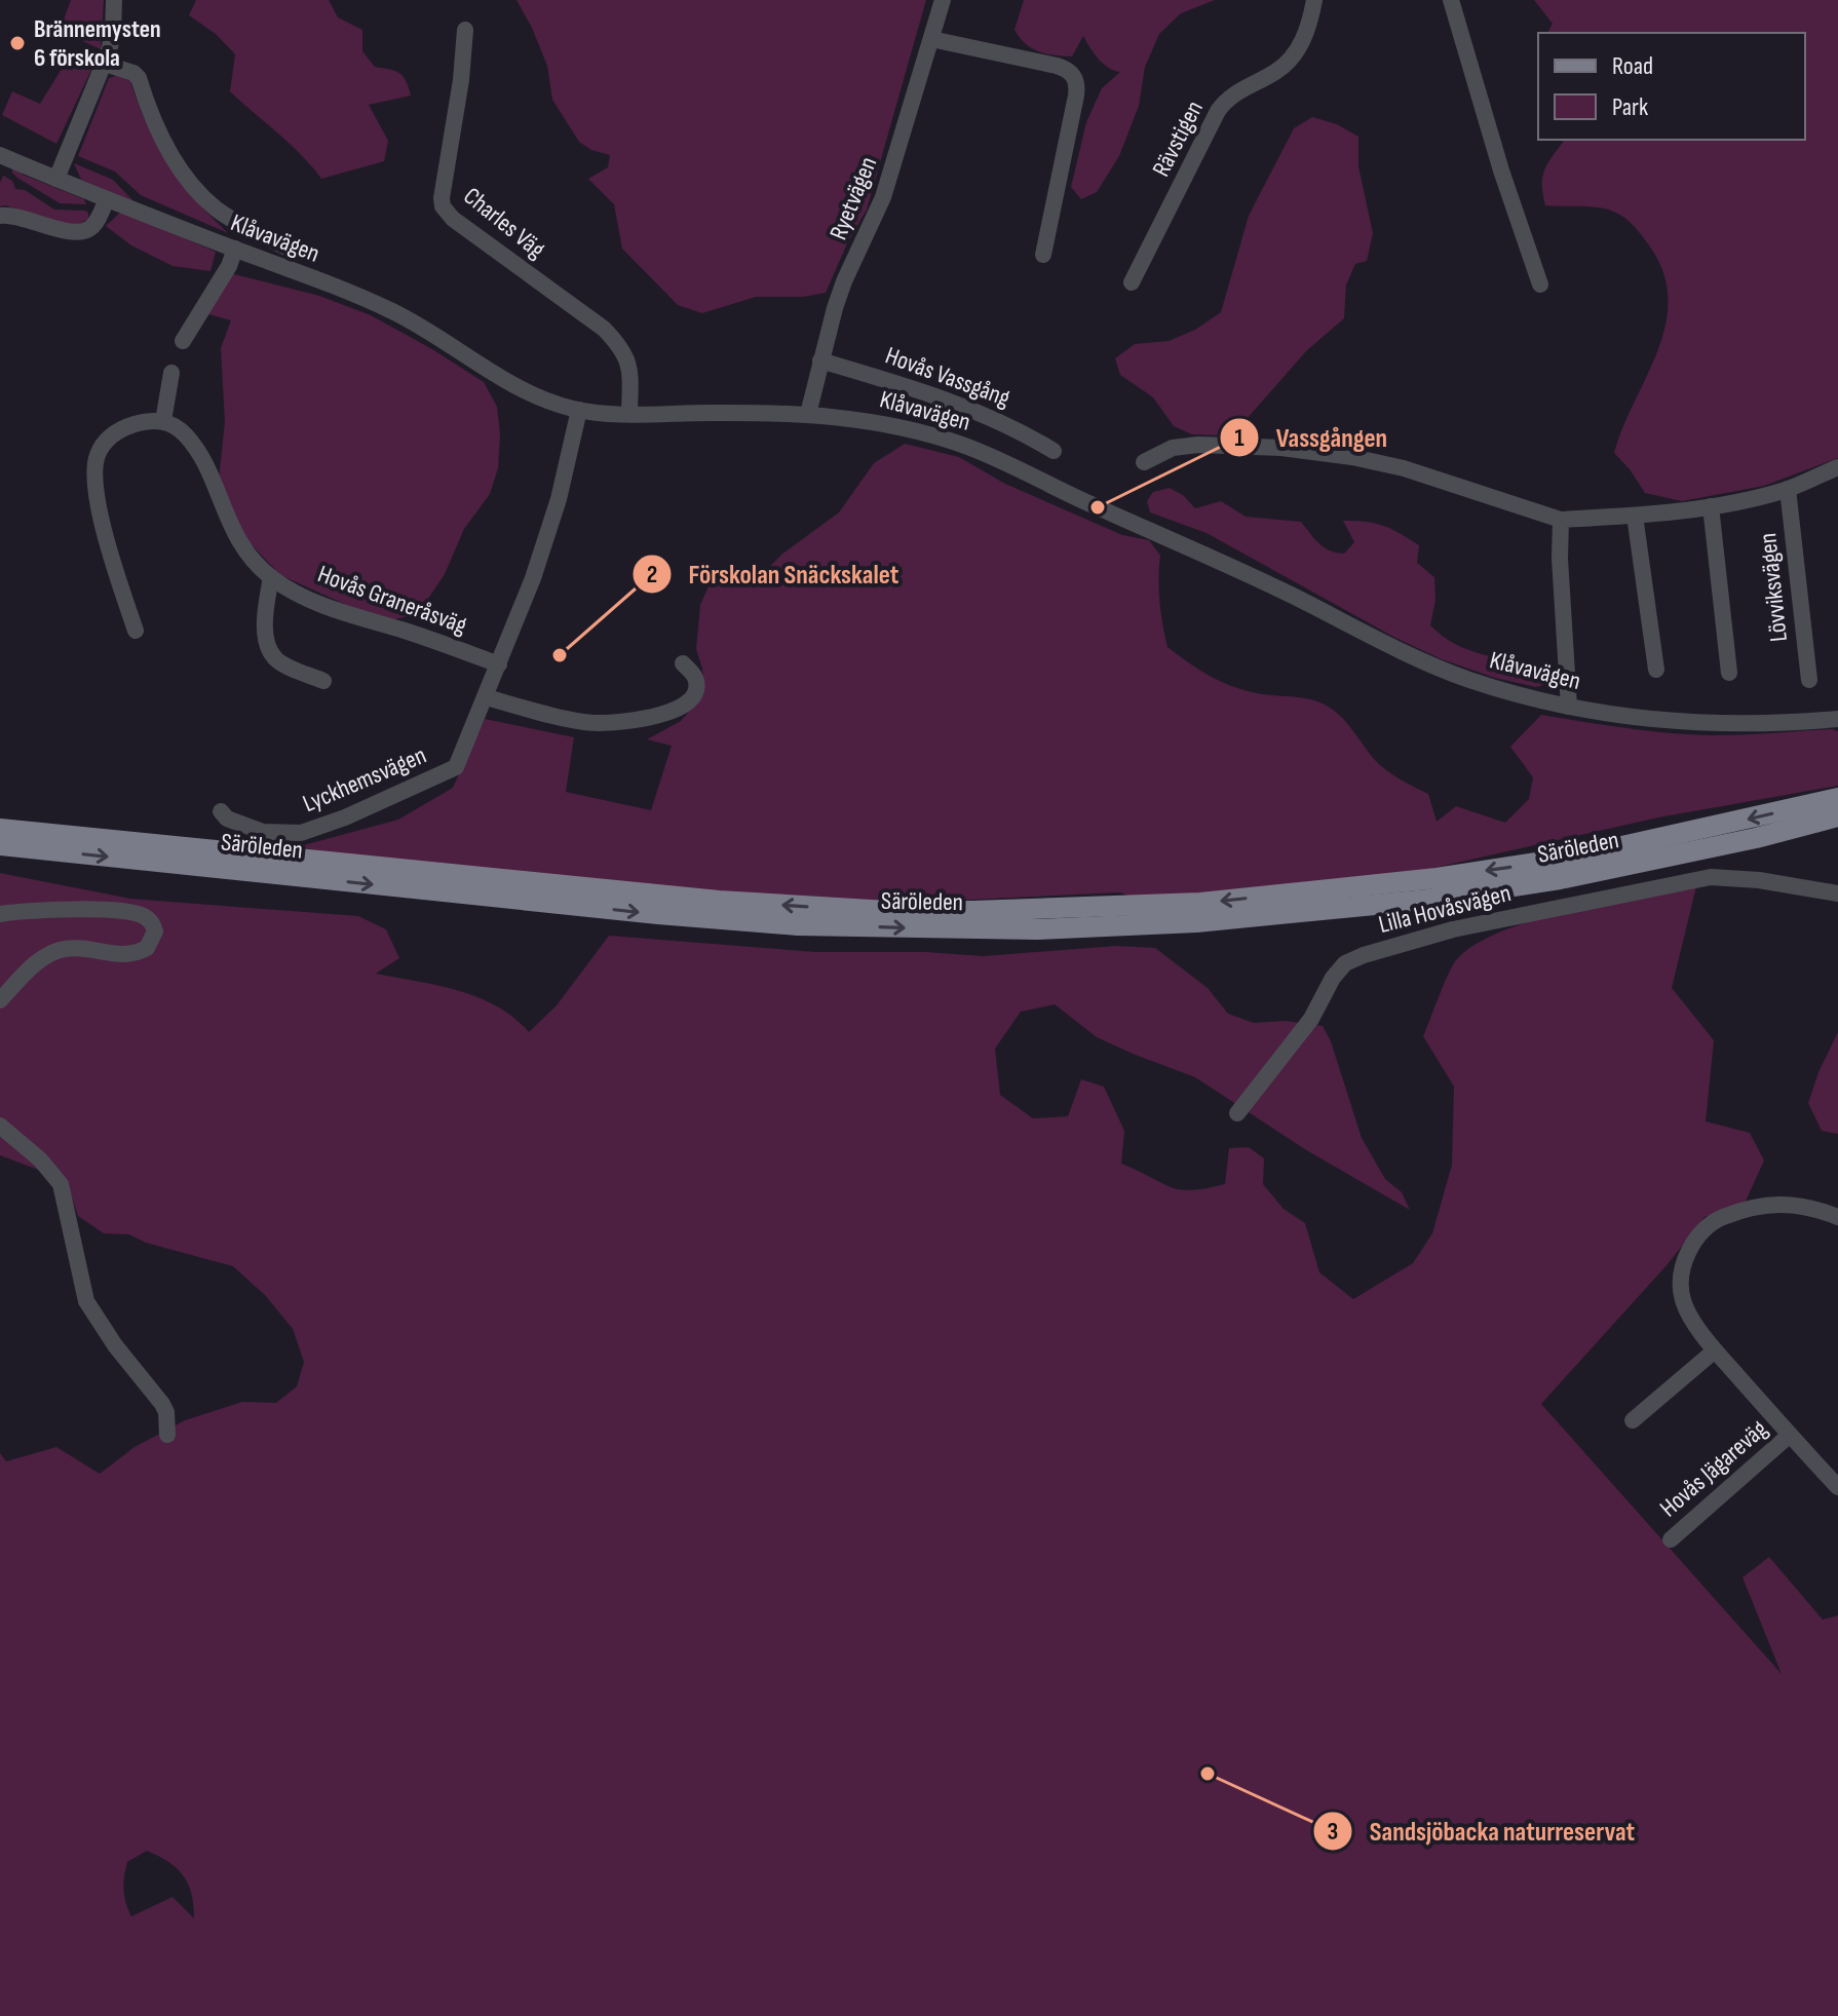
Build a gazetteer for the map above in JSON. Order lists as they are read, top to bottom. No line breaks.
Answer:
{"streets":{"main road":["Säröleden"],"street":["Rävstigen","Ryetvägen","Charles Väg","Klåvavägen","Hovås Vassgång","Lövviksvägen","Hovås Graneråsväg","Lyckhemsvägen","Lilla Hovåsvägen","Hovås Jägareväg"]},"crossings":[["Ryetvägen","Klåvavägen"],["Ryetvägen","Hovås Vassgång"],["Charles Väg","Klåvavägen"],["Klåvavägen","Lyckhemsvägen"],["Hovås Graneråsväg","Lyckhemsvägen"]],"places":["Brännemysten 6 förskola","Vassgången","Förskolan Snäckskalet","Sandsjöbacka naturreservat"],"legend":["Road","Park"]}
